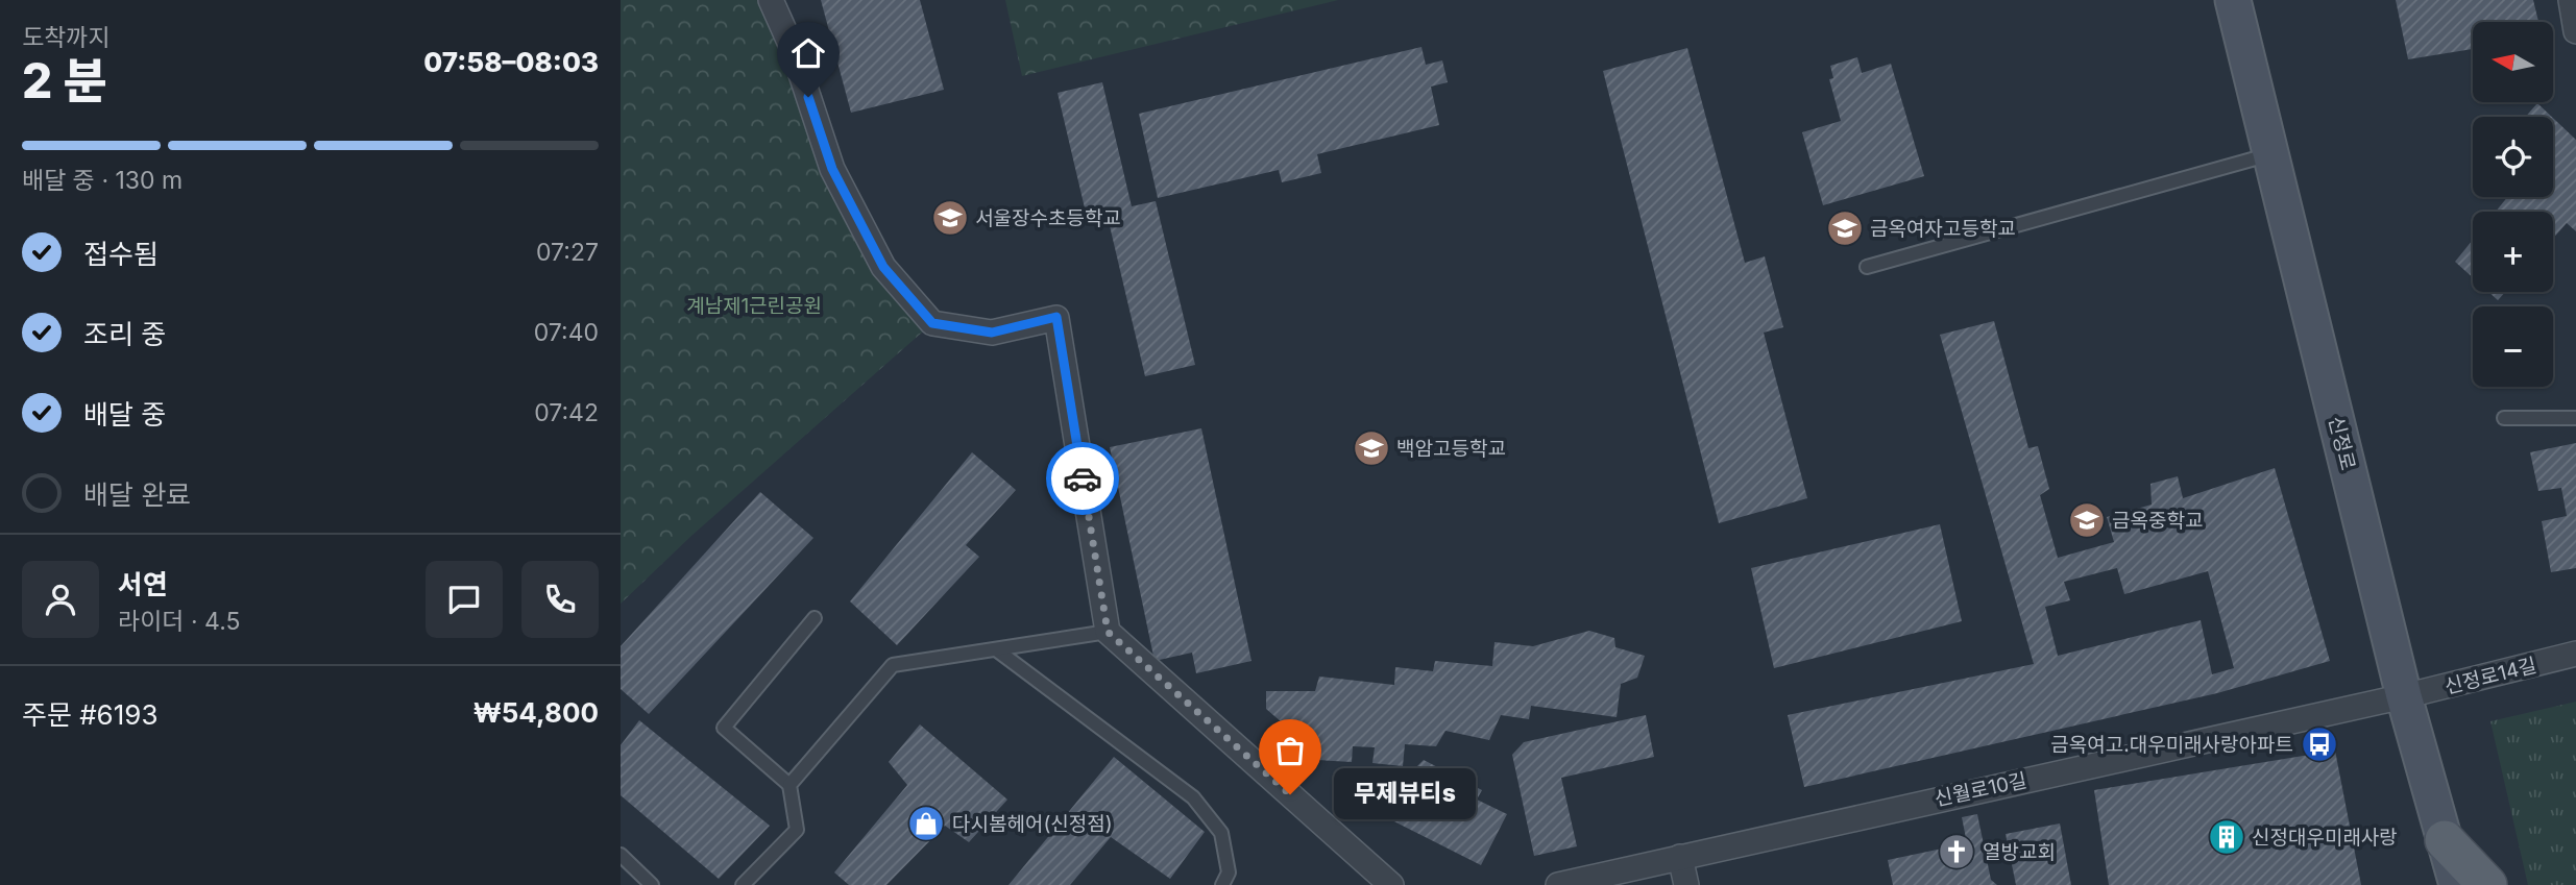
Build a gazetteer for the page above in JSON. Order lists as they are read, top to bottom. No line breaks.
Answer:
{"streets":{"main road":["신정로"],"street":["신정로14길","신월로10길"]},"crossings":[["신정로","신정로14길"],["신정로","신월로10길"],["신정로14길","신월로10길"]],"parks":["계남제1근린공원"],"places":{"school or university":["서울장수초등학교","금옥여자고등학교","백암고등학교","금옥중학교"],"bus stop":["금옥여고.대우미래사랑아파트"],"other":["무제뷰티s"],"shop":["다시봄헤어(신정점)"],"building":["신정대우미래사랑"],"church":["열방교회"]},"north":"left","page":{"heading":["2 분","도착까지","07:58–08:03"],"panel":["서연","라이더 · 4.5","주문 #6193","₩54,800"],"map_buttons":["+","−"],"bar":"배달 중 · 130 m","list":[["접수됨","07:27"],["조리 중","07:40"],["배달 중","07:42"],"배달 완료"],"bubble":"무제뷰티s"}}
